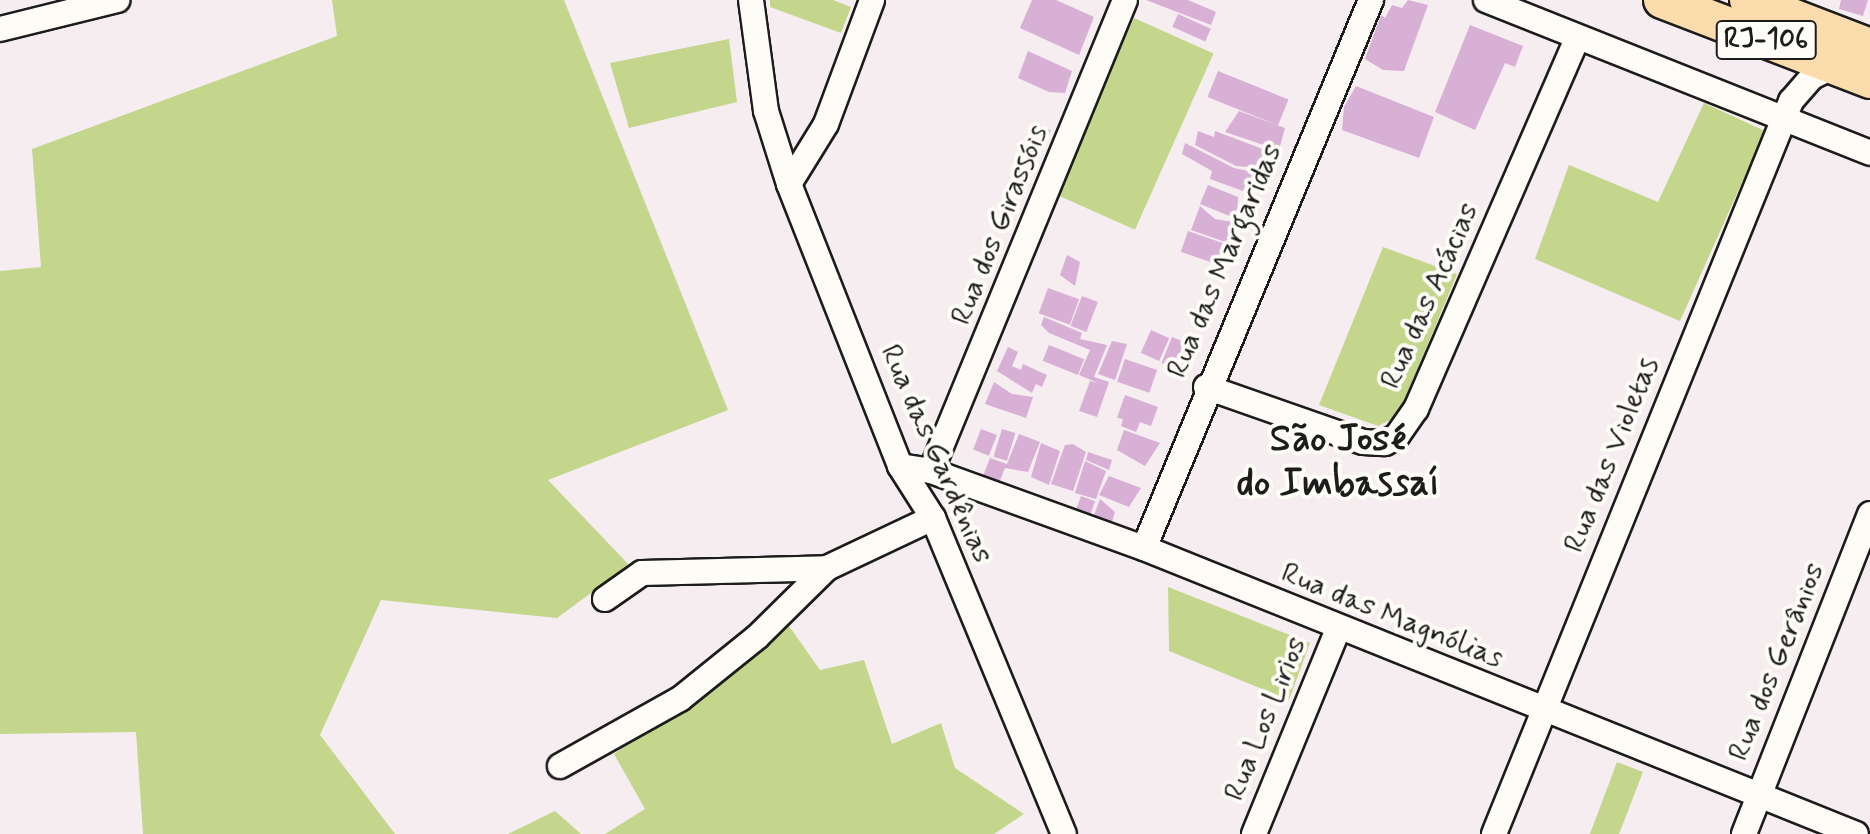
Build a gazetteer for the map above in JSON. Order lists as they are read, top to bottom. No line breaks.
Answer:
{"streets":{"highway":["RJ-106"],"street":["Rua dos Girassóis","Rua das Margaridas","Rua das Acácias","Rua das Gardênias","Rua das Violetas","Rua das Magnólias","Rua dos Gerânios","Rua Los Lirios"]},"crossings":[["RJ-106","Rua das Violetas"],["Rua dos Girassóis","Rua das Magnólias"],["Rua das Margaridas","Rua das Acácias"],["Rua das Margaridas","Rua das Magnólias"],["Rua das Gardênias","Rua das Magnólias"],["Rua das Violetas","Rua das Magnólias"],["Rua das Magnólias","Rua dos Gerânios"],["Rua das Magnólias","Rua Los Lirios"]],"districts":["São José do Imbassaí"]}
